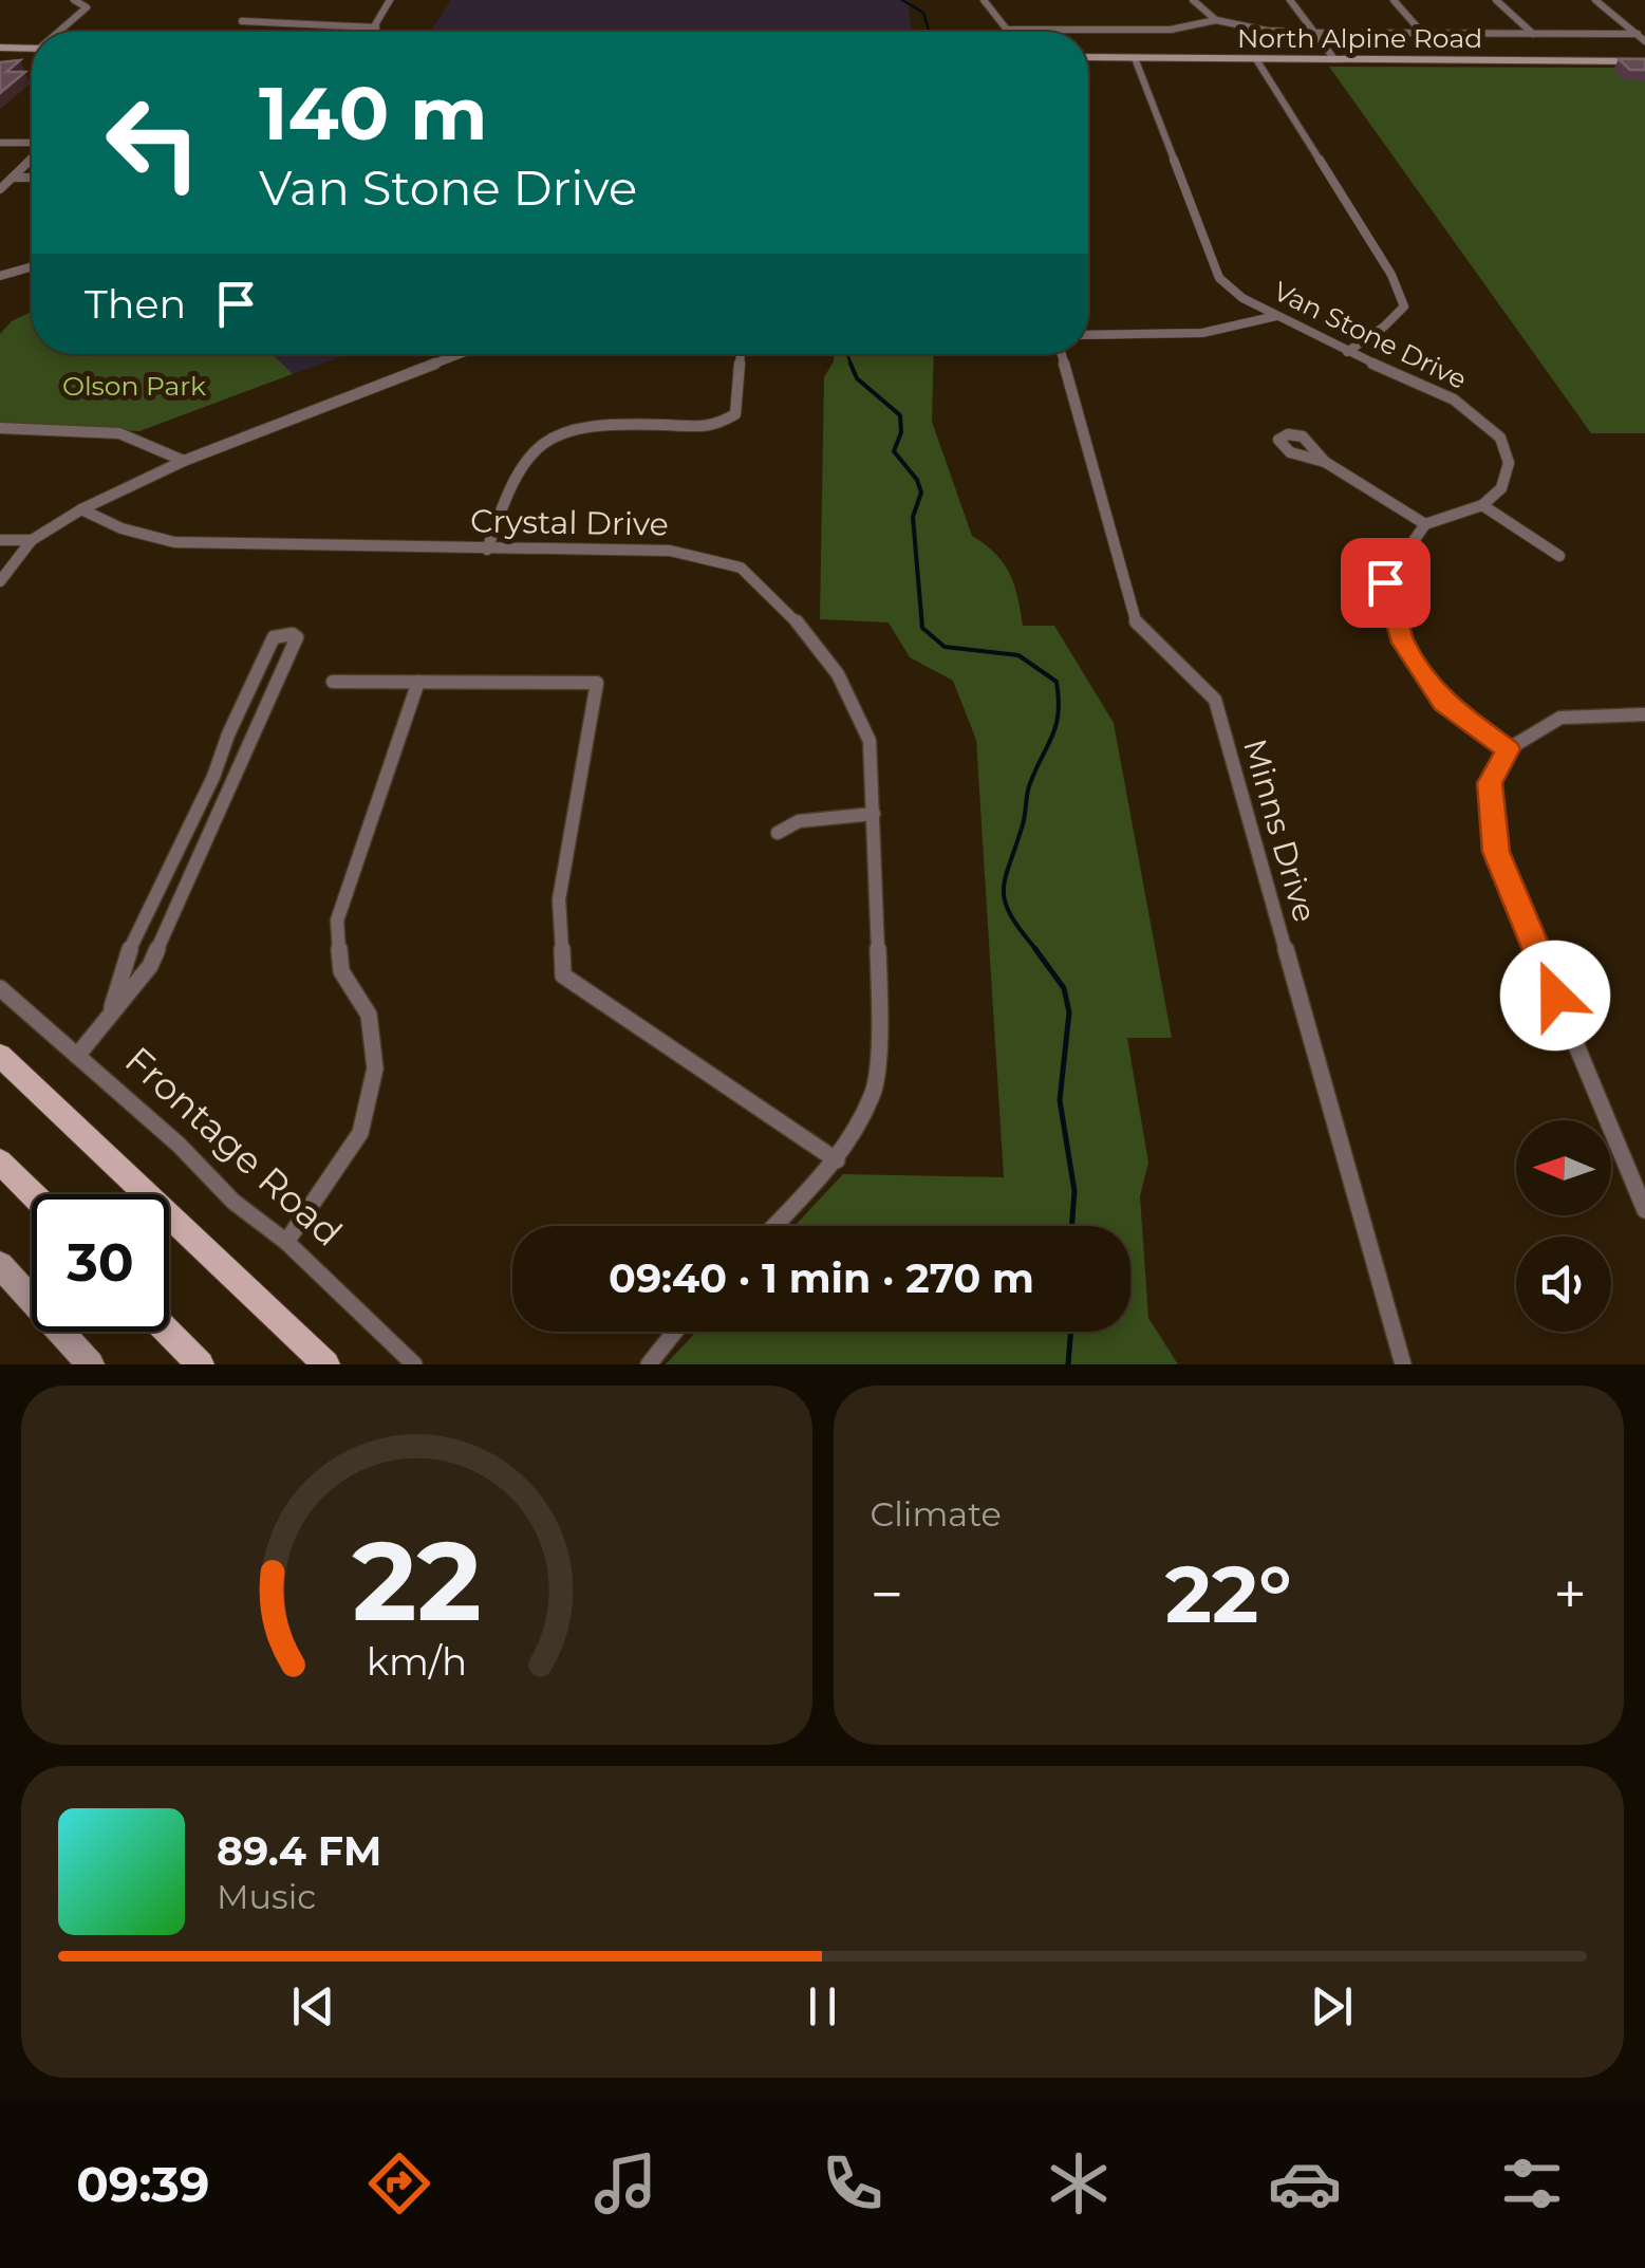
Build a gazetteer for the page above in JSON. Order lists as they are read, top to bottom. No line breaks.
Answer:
{"streets":{"main road":["North Alpine Road"],"street":["Van Stone Drive","Crystal Drive","Minns Drive","Frontage Road"]},"crossings":[["North Alpine Road","Van Stone Drive"]],"parks":["Olson Park"],"north":"left","page":{"turn":["140 m","Van Stone Drive"],"then":"Then","limit":"30","trip":"09:40 · 1 min · 270 m","tile":"Climate","heat":["−","22°","+"],"song":["89.4 FM","Music"],"tabs":"09:39","gauge":["22","km/h"]}}
